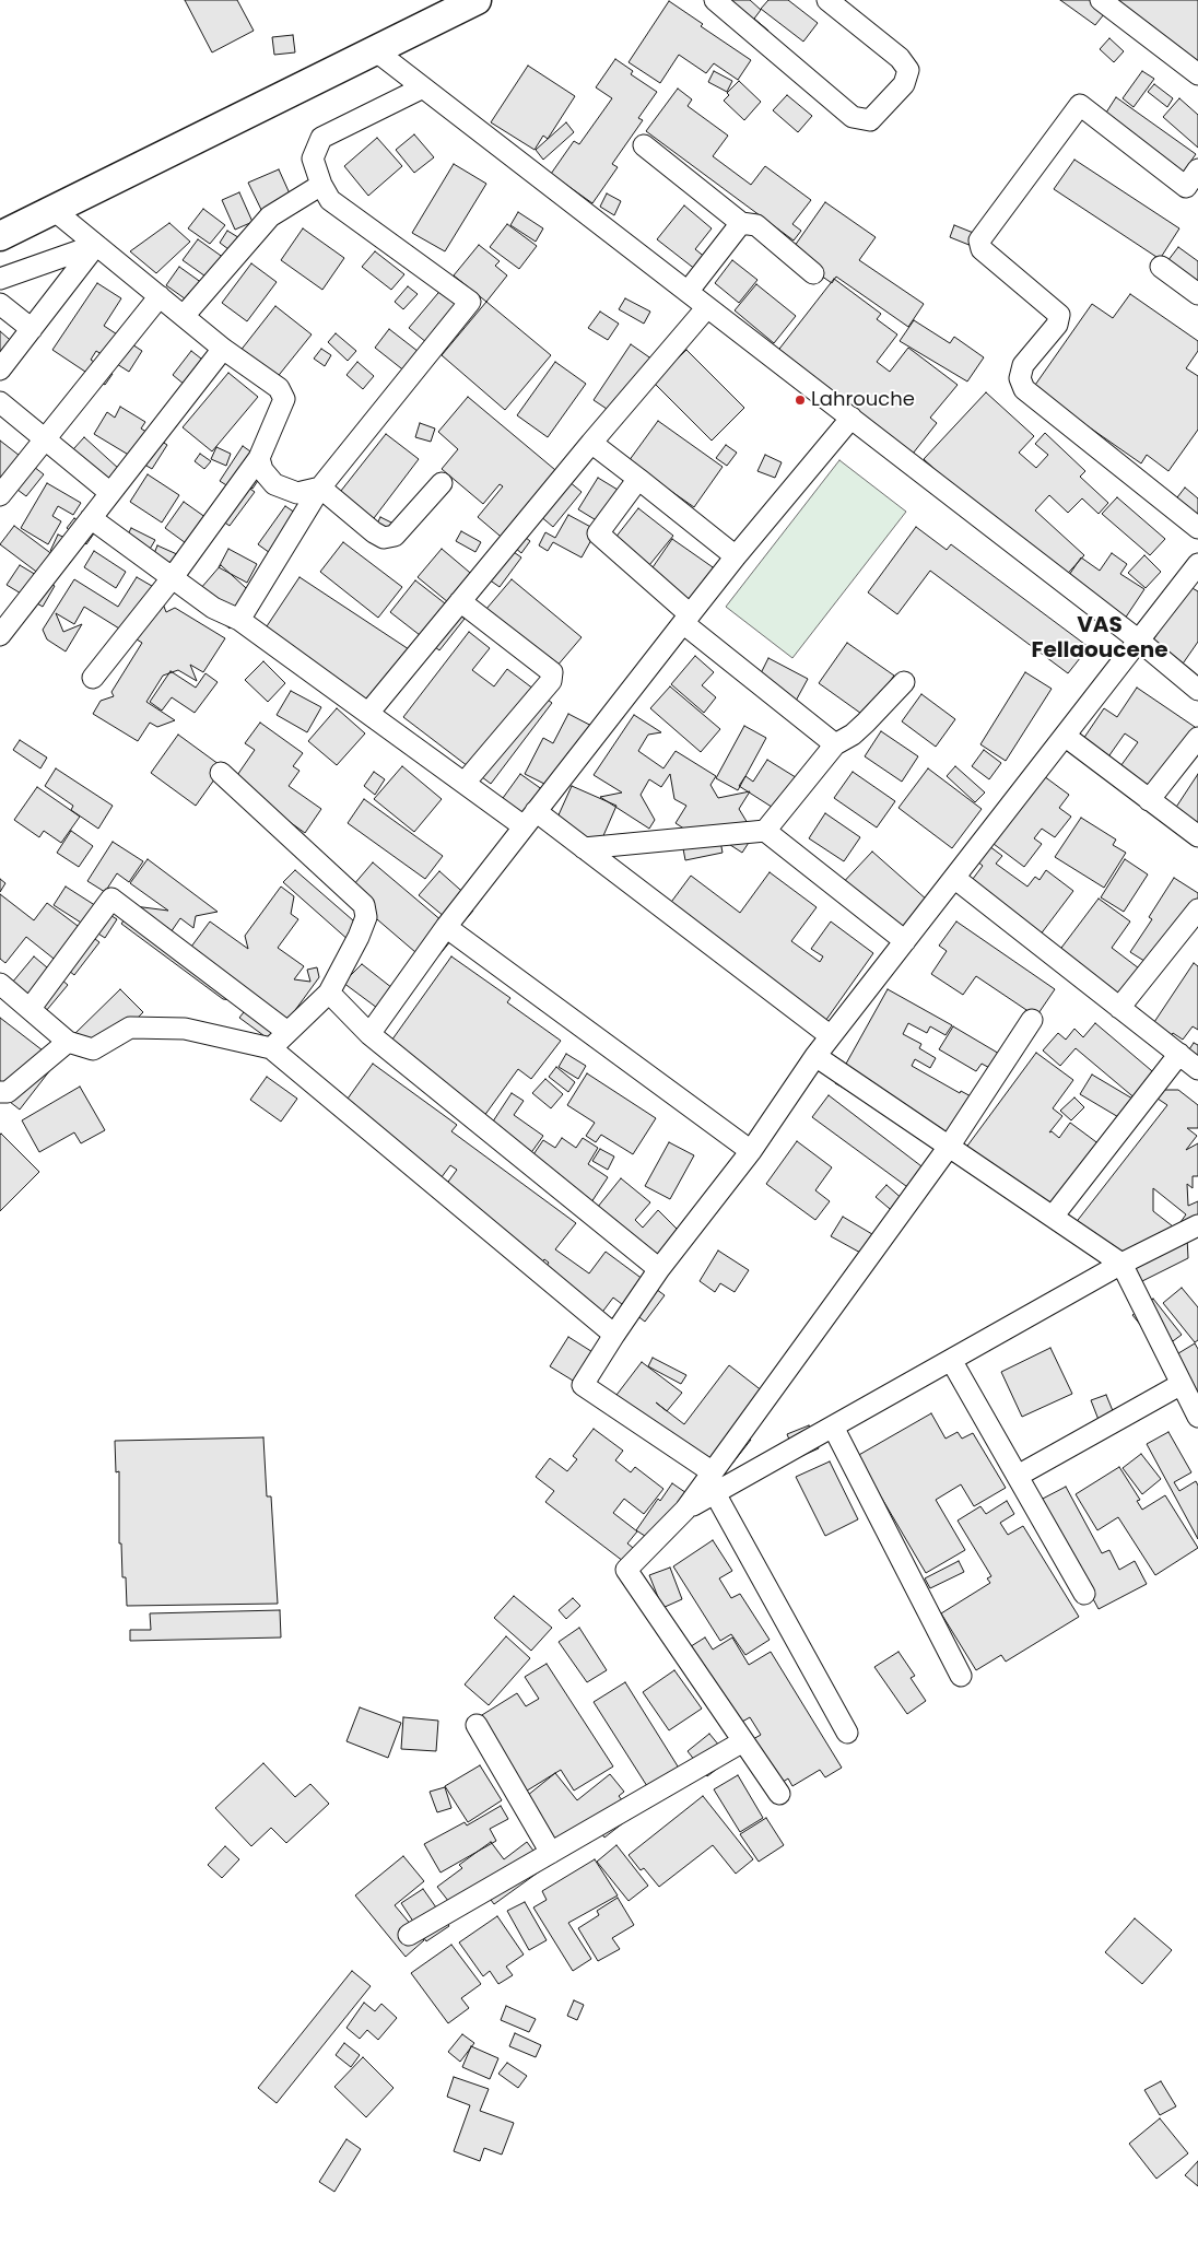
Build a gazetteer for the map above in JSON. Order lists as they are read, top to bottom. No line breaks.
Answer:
{"districts":["VAS Fellaoucene"],"places":["Lahrouche"]}
